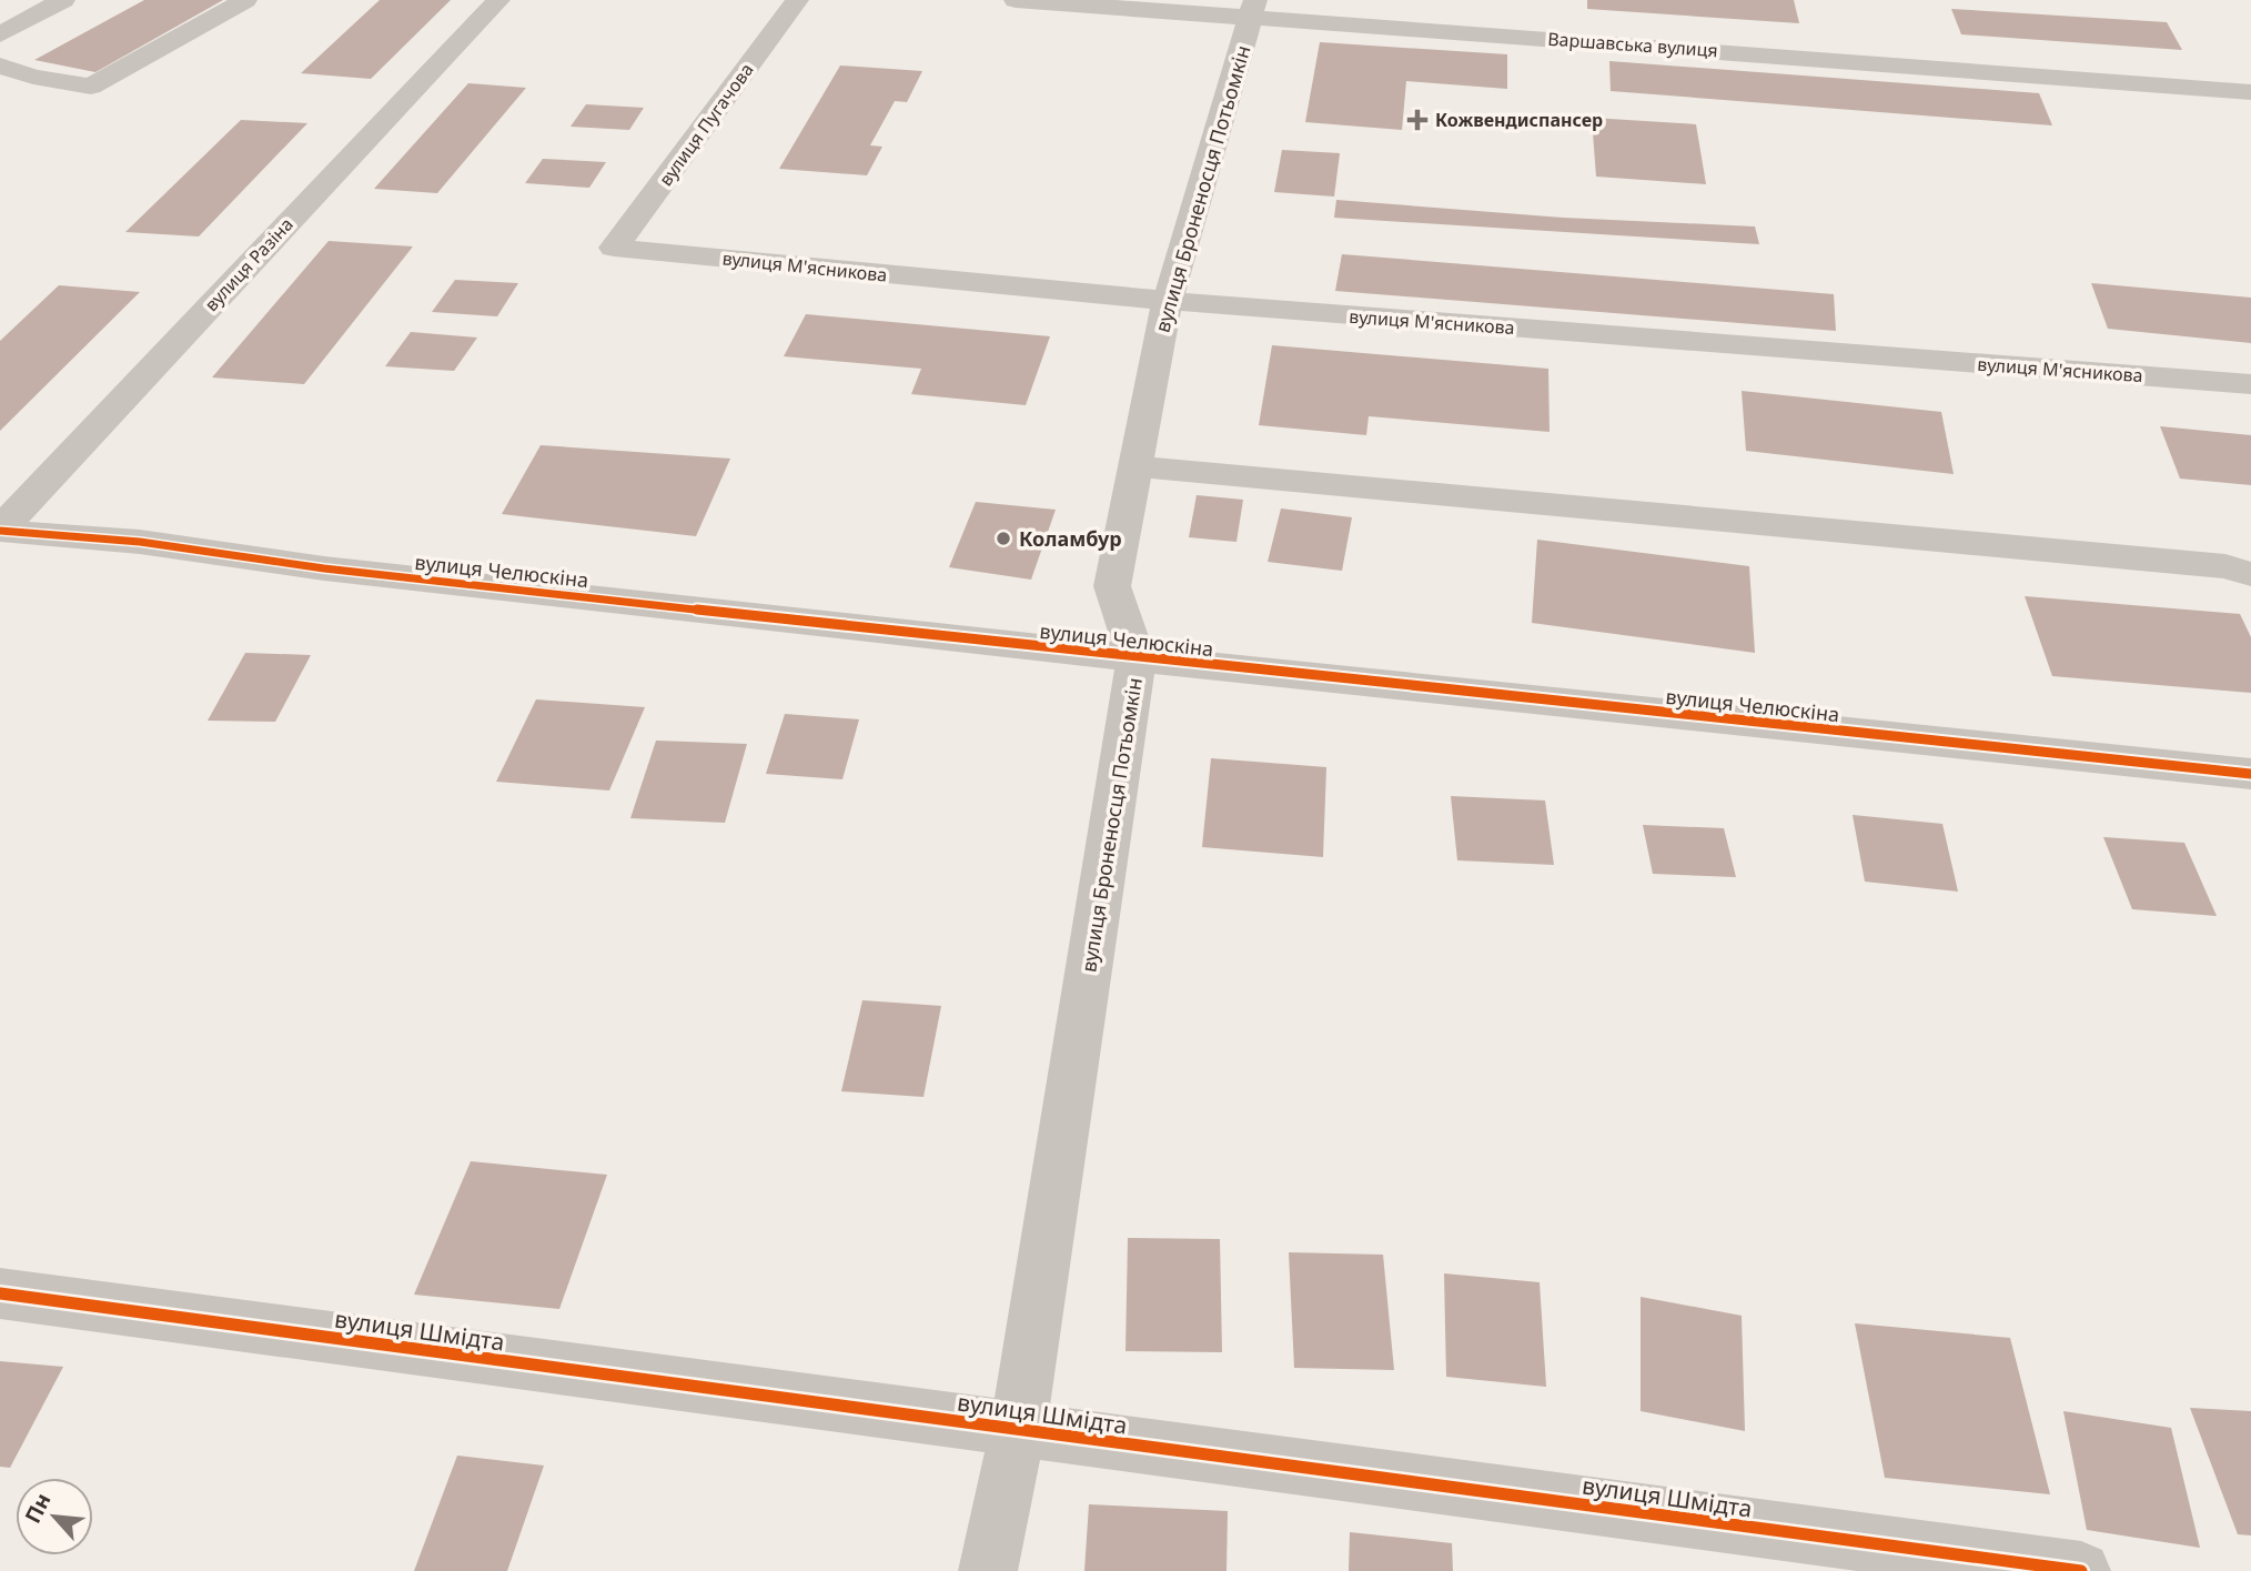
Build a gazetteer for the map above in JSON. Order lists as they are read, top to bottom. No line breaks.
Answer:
{"streets":{"street":["Варшавська вулиця","вулиця Пугачова","вулиця Броненосця Потьомкін","вулиця Разіна","вулиця М'ясникова","вулиця Челюскіна","вулиця Шмідта"]},"crossings":[["Варшавська вулиця","вулиця Броненосця Потьомкін"],["вулиця Пугачова","вулиця М'ясникова"],["вулиця Броненосця Потьомкін","вулиця М'ясникова"],["вулиця Броненосця Потьомкін","вулиця Челюскіна"],["вулиця Броненосця Потьомкін","вулиця Шмідта"],["вулиця Разіна","вулиця Челюскіна"]],"places":{"health":["Кожвендиспансер"],"other":["Коламбур"]},"north":"top left"}
